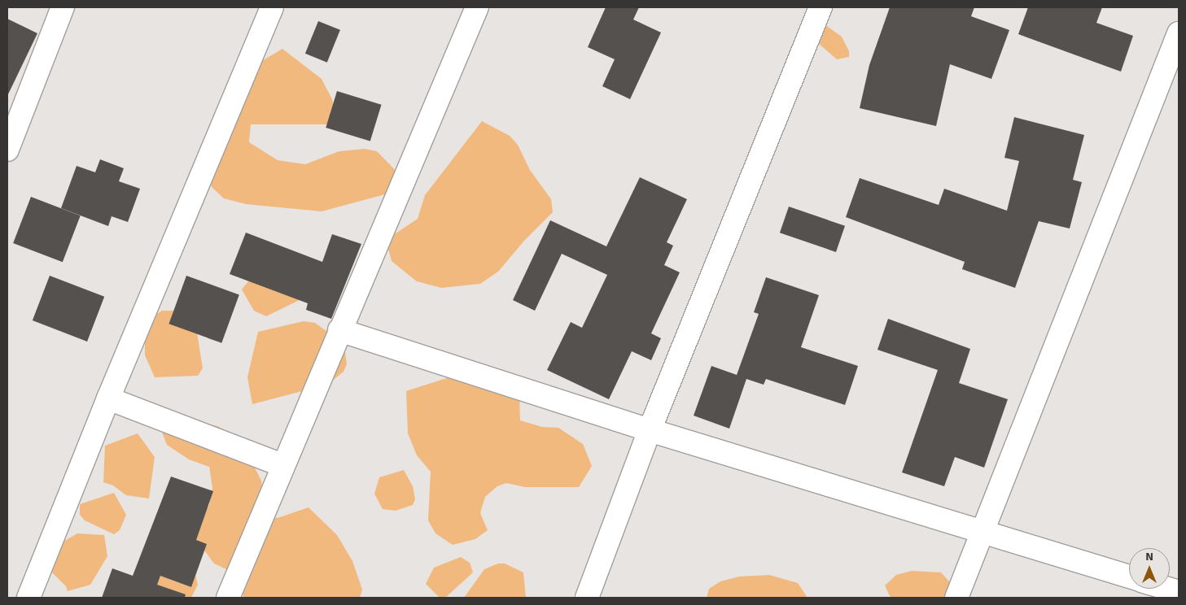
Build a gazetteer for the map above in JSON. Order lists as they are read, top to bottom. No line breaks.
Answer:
{"north":"top"}
